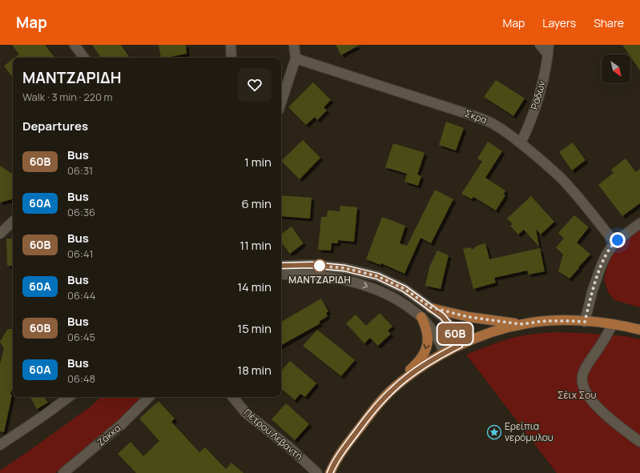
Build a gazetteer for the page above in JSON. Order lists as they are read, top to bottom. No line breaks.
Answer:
{"streets":{"street":["Ρόδων","Σκρα","Πέτρου Λεβαντή","Ζάκκα"]},"crossings":[["Ρόδων","Σκρα"]],"parks":["Σέιχ Σου"],"places":{"other":["ΜΑΝΤΖΑΡΙΔΗ"],"place":["Ερείπια νερόμυλου"]},"lines":["bus line 60Β"],"north":"bottom right","page":{"header":"Map","nav":["Map","Layers","Share"],"on_map":"60Β","heading":[["ΜΑΝΤΖΑΡΙΔΗ","Walk · 3 min · 220 m"],"Departures"],"list":[{"mark":"60Β","name":"Bus","note":"06:31","value":"1 min"},{"mark":"60Α","name":"Bus","note":"06:36","value":"6 min"},{"mark":"60Β","name":"Bus","note":"06:41","value":"11 min"},{"mark":"60Α","name":"Bus","note":"06:44","value":"14 min"},{"mark":"60Β","name":"Bus","note":"06:45","value":"15 min"},{"mark":"60Α","name":"Bus","note":"06:48","value":"18 min"}]}}
